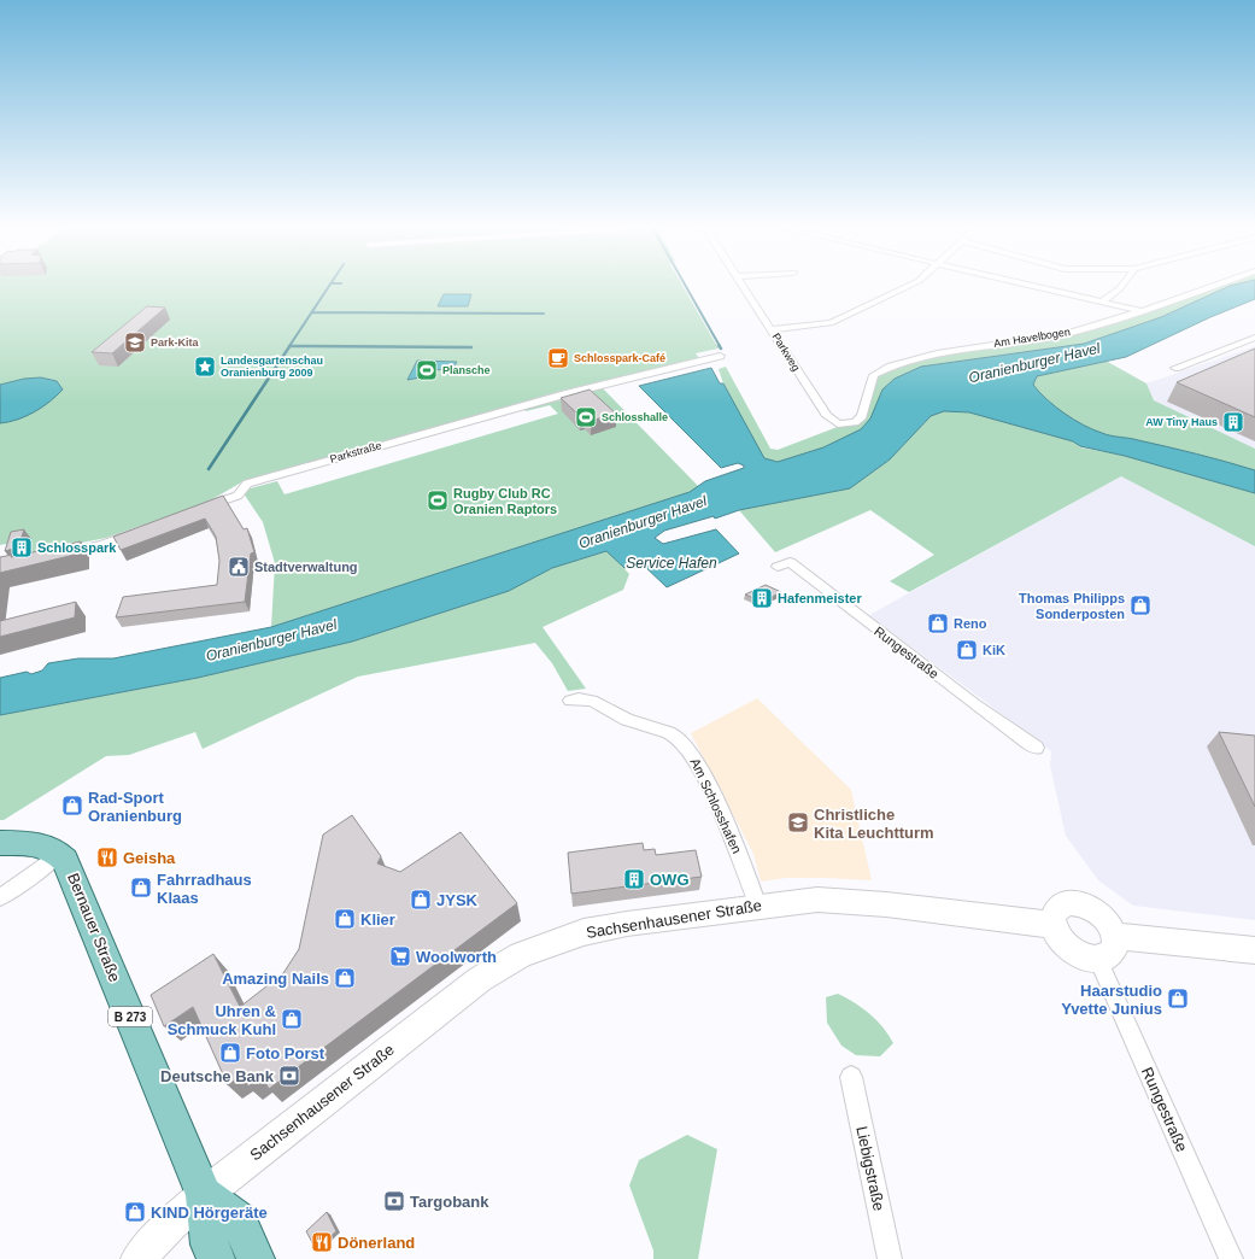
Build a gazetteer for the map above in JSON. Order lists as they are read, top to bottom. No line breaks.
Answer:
{"streets":{"main road":["Sachsenhausener Straße","Bernauer Straße","B 273"],"street":["Am Havelbogen","Parkweg","Parkstraße","Rungestraße","Am Schlosshafen","Liebigstraße"]},"crossings":[["Am Havelbogen","Parkweg"],["Rungestraße","Sachsenhausener Straße"],["Am Schlosshafen","Sachsenhausener Straße"],["Sachsenhausener Straße","Bernauer Straße"]],"water":["Oranienburger Havel","Service Hafen"],"places":{"school or university":["Park-Kita","Christliche Kita Leuchtturm"],"cafe":["Schlosspark-Café"],"place":["Landesgartenschau Oranienburg 2009"],"sports":["Plansche","Schlosshalle","Rugby Club RC Oranien Raptors"],"building":["AW Tiny Haus","Schlosspark","Hafenmeister","OWG"],"public building":["Stadtverwaltung"],"shop":["Thomas Philipps Sonderposten","Reno","KiK","Rad-Sport Oranienburg","Fahrradhaus Klaas","JYSK","Klier","Amazing Nails","Haarstudio Yvette Junius","Uhren & Schmuck Kuhl","Foto Porst","KIND Hörgeräte"],"restaurant":["Geisha","Dönerland"],"supermarket":["Woolworth"],"bank":["Deutsche Bank","Targobank"]}}
